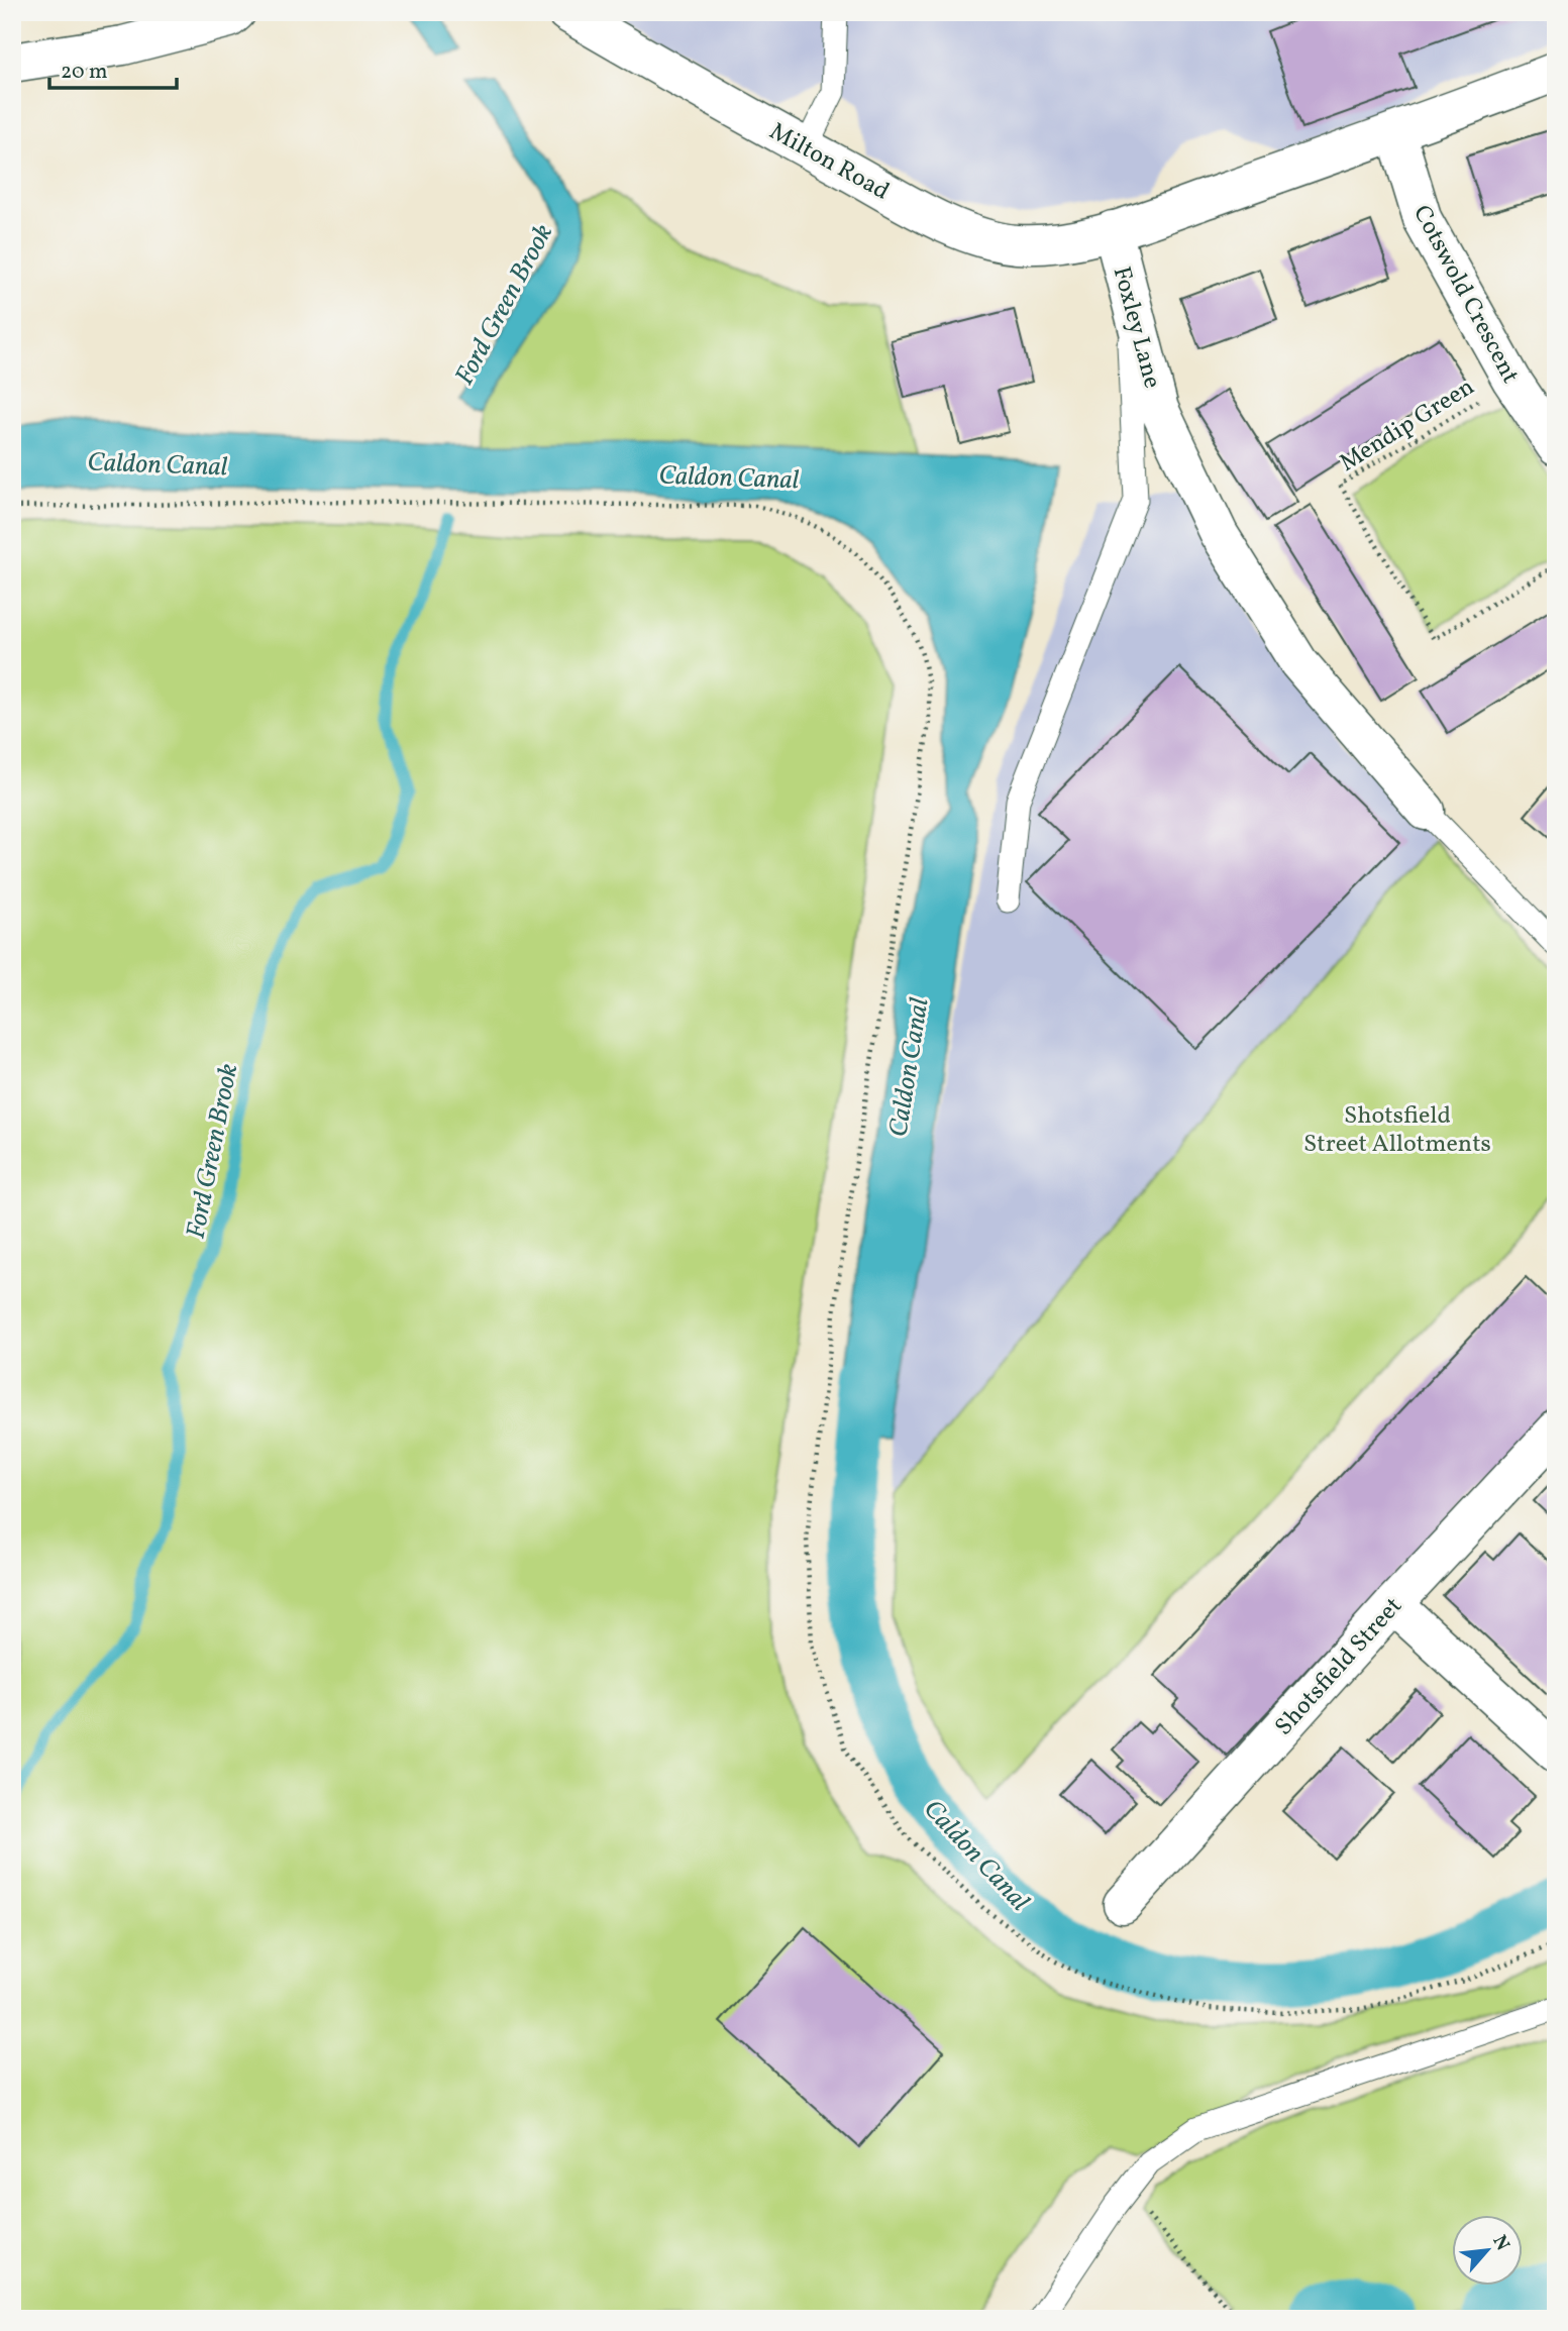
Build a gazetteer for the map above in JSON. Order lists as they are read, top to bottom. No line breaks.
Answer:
{"streets":{"street":["Milton Road","Cotswold Crescent","Foxley Lane","Shotsfield Street"],"path":["Mendip Green"]},"crossings":[["Milton Road","Foxley Lane"],["Cotswold Crescent","Mendip Green"]],"water":["Ford Green Brook","Caldon Canal"],"parks":["Shotsfield Street Allotments"],"scale_bar":"20 m","north":"top right"}
